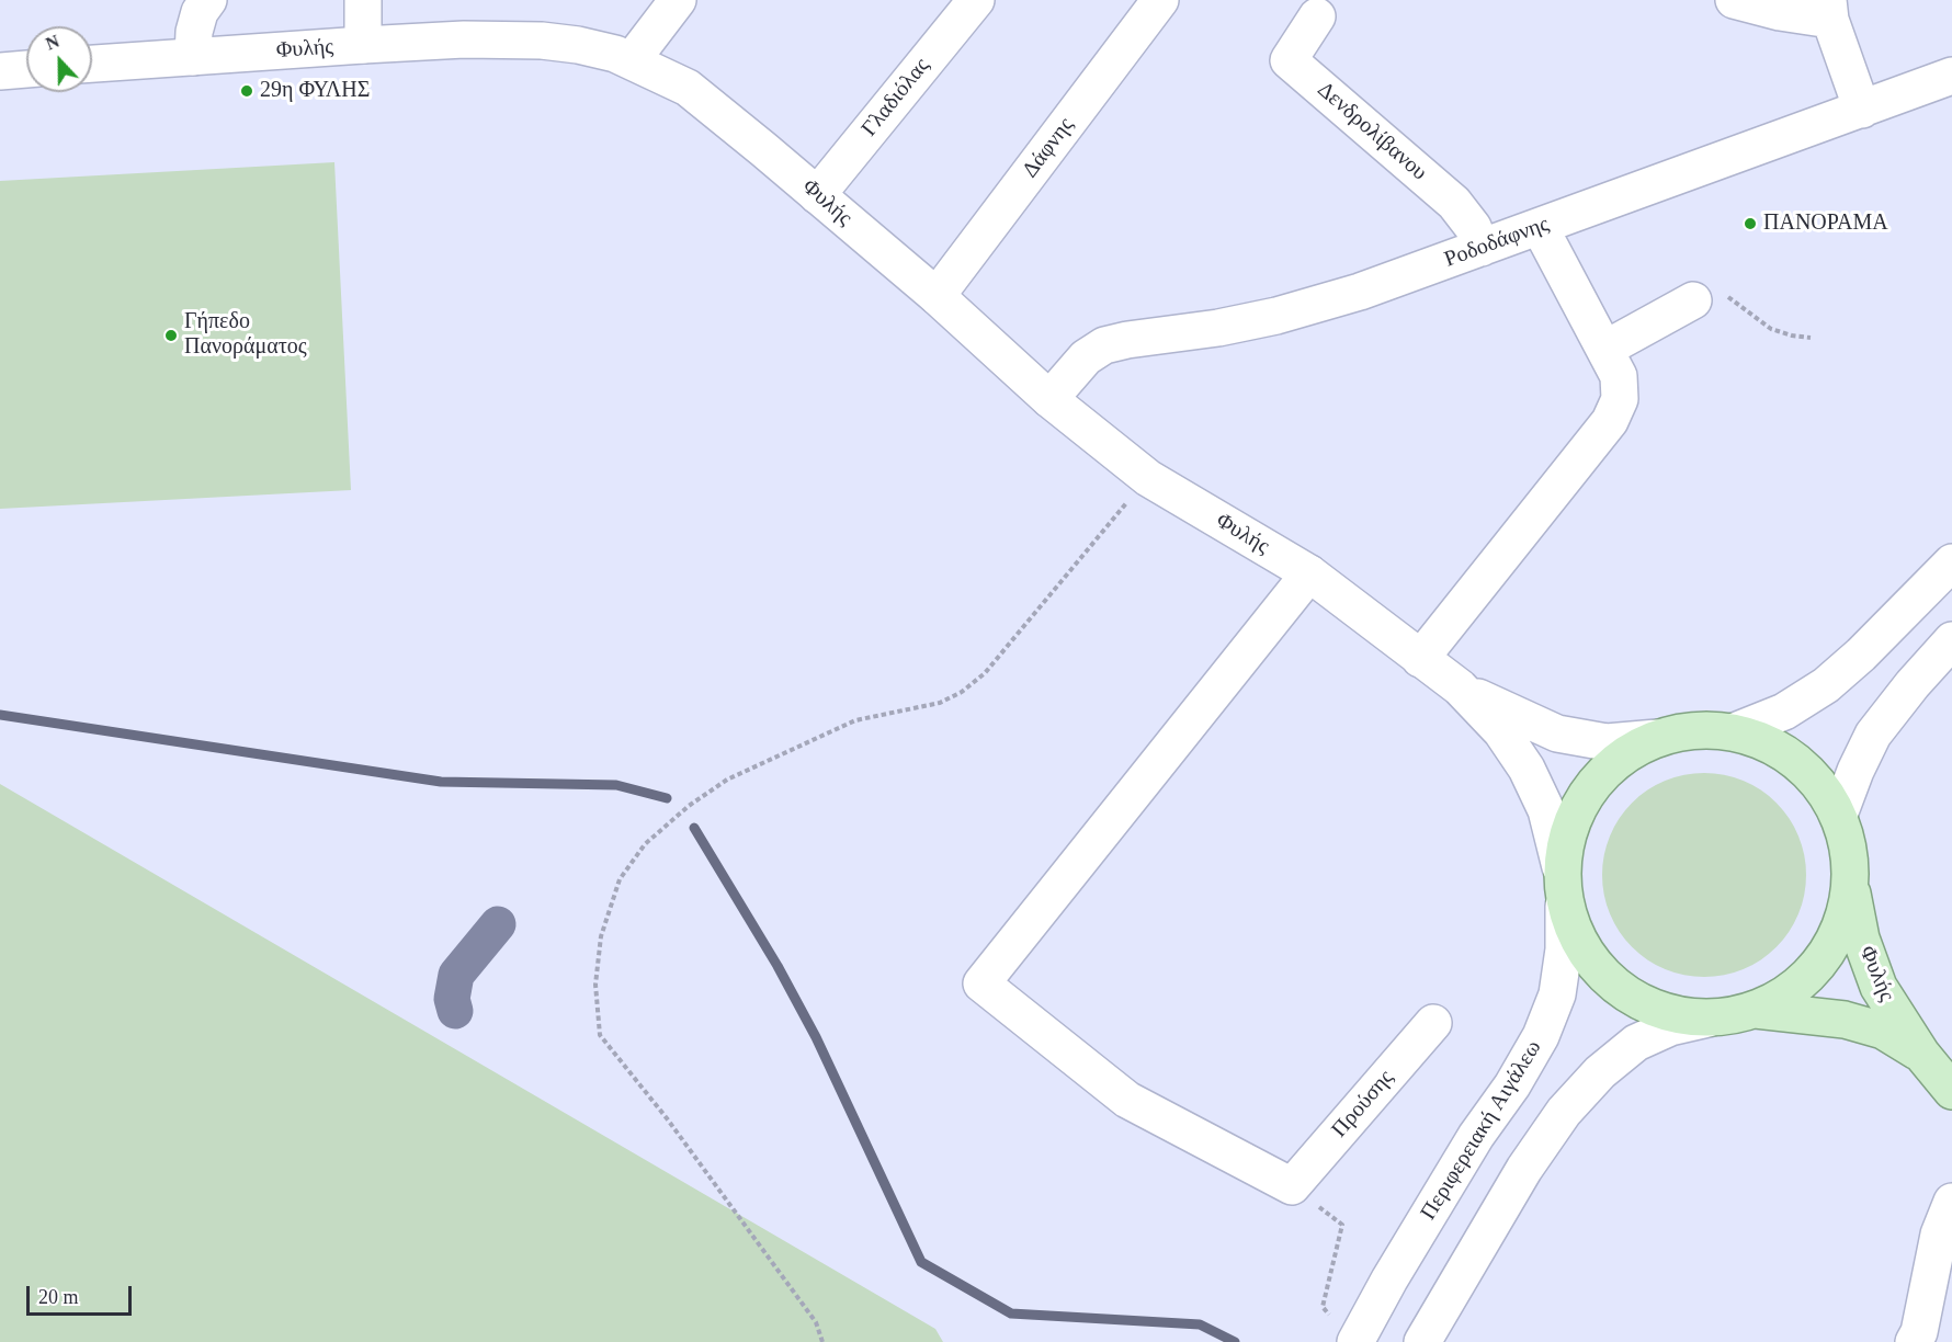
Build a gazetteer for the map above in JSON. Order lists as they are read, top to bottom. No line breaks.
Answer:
{"streets":{"main road":["Φυλής"],"street":["Γλαδιόλας","Δενδρολίβανου","Δάφνης","Ροδοδάφνης","Προύσης","Περιφερειακή Αιγάλεω"]},"crossings":[["Φυλής","Γλαδιόλας"],["Φυλής","Δάφνης"],["Φυλής","Ροδοδάφνης"],["Δενδρολίβανου","Ροδοδάφνης"]],"places":["29η ΦΥΛΗΣ","ΠΑΝΟΡΑΜΑ","Γήπεδο Πανοράματος"],"scale_bar":"20 m","north":"top"}
